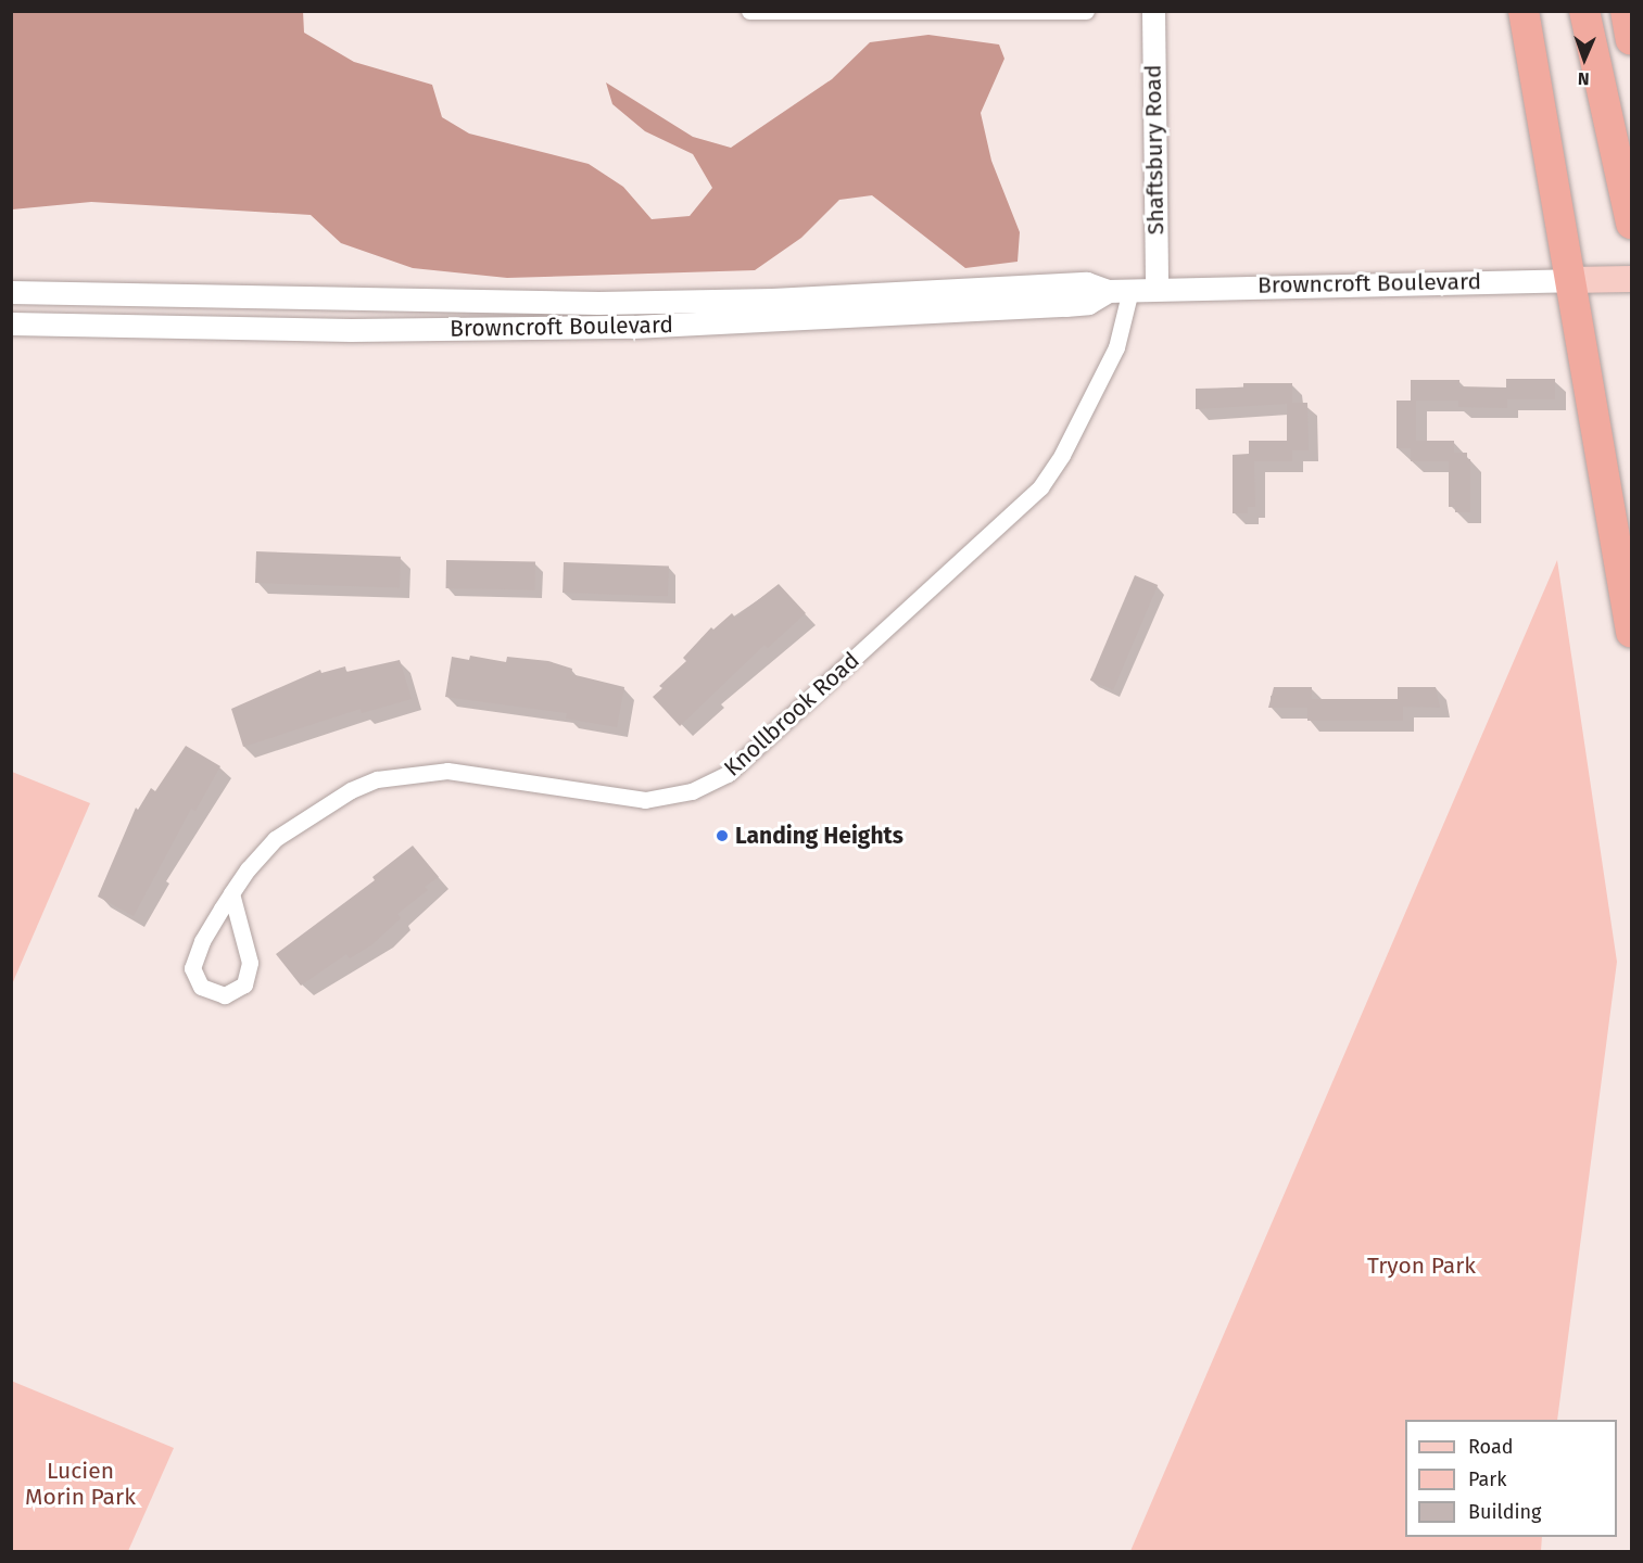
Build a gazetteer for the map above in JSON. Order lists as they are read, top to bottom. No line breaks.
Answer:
{"streets":{"main road":["Shaftsbury Road","Browncroft Boulevard"],"street":["Knollbrook Road"]},"crossings":[["Shaftsbury Road","Browncroft Boulevard"],["Browncroft Boulevard","Knollbrook Road"]],"parks":["Tryon Park","Lucien Morin Park"],"places":["Landing Heights"],"legend":["Road","Park","Building"],"north":"bottom"}
